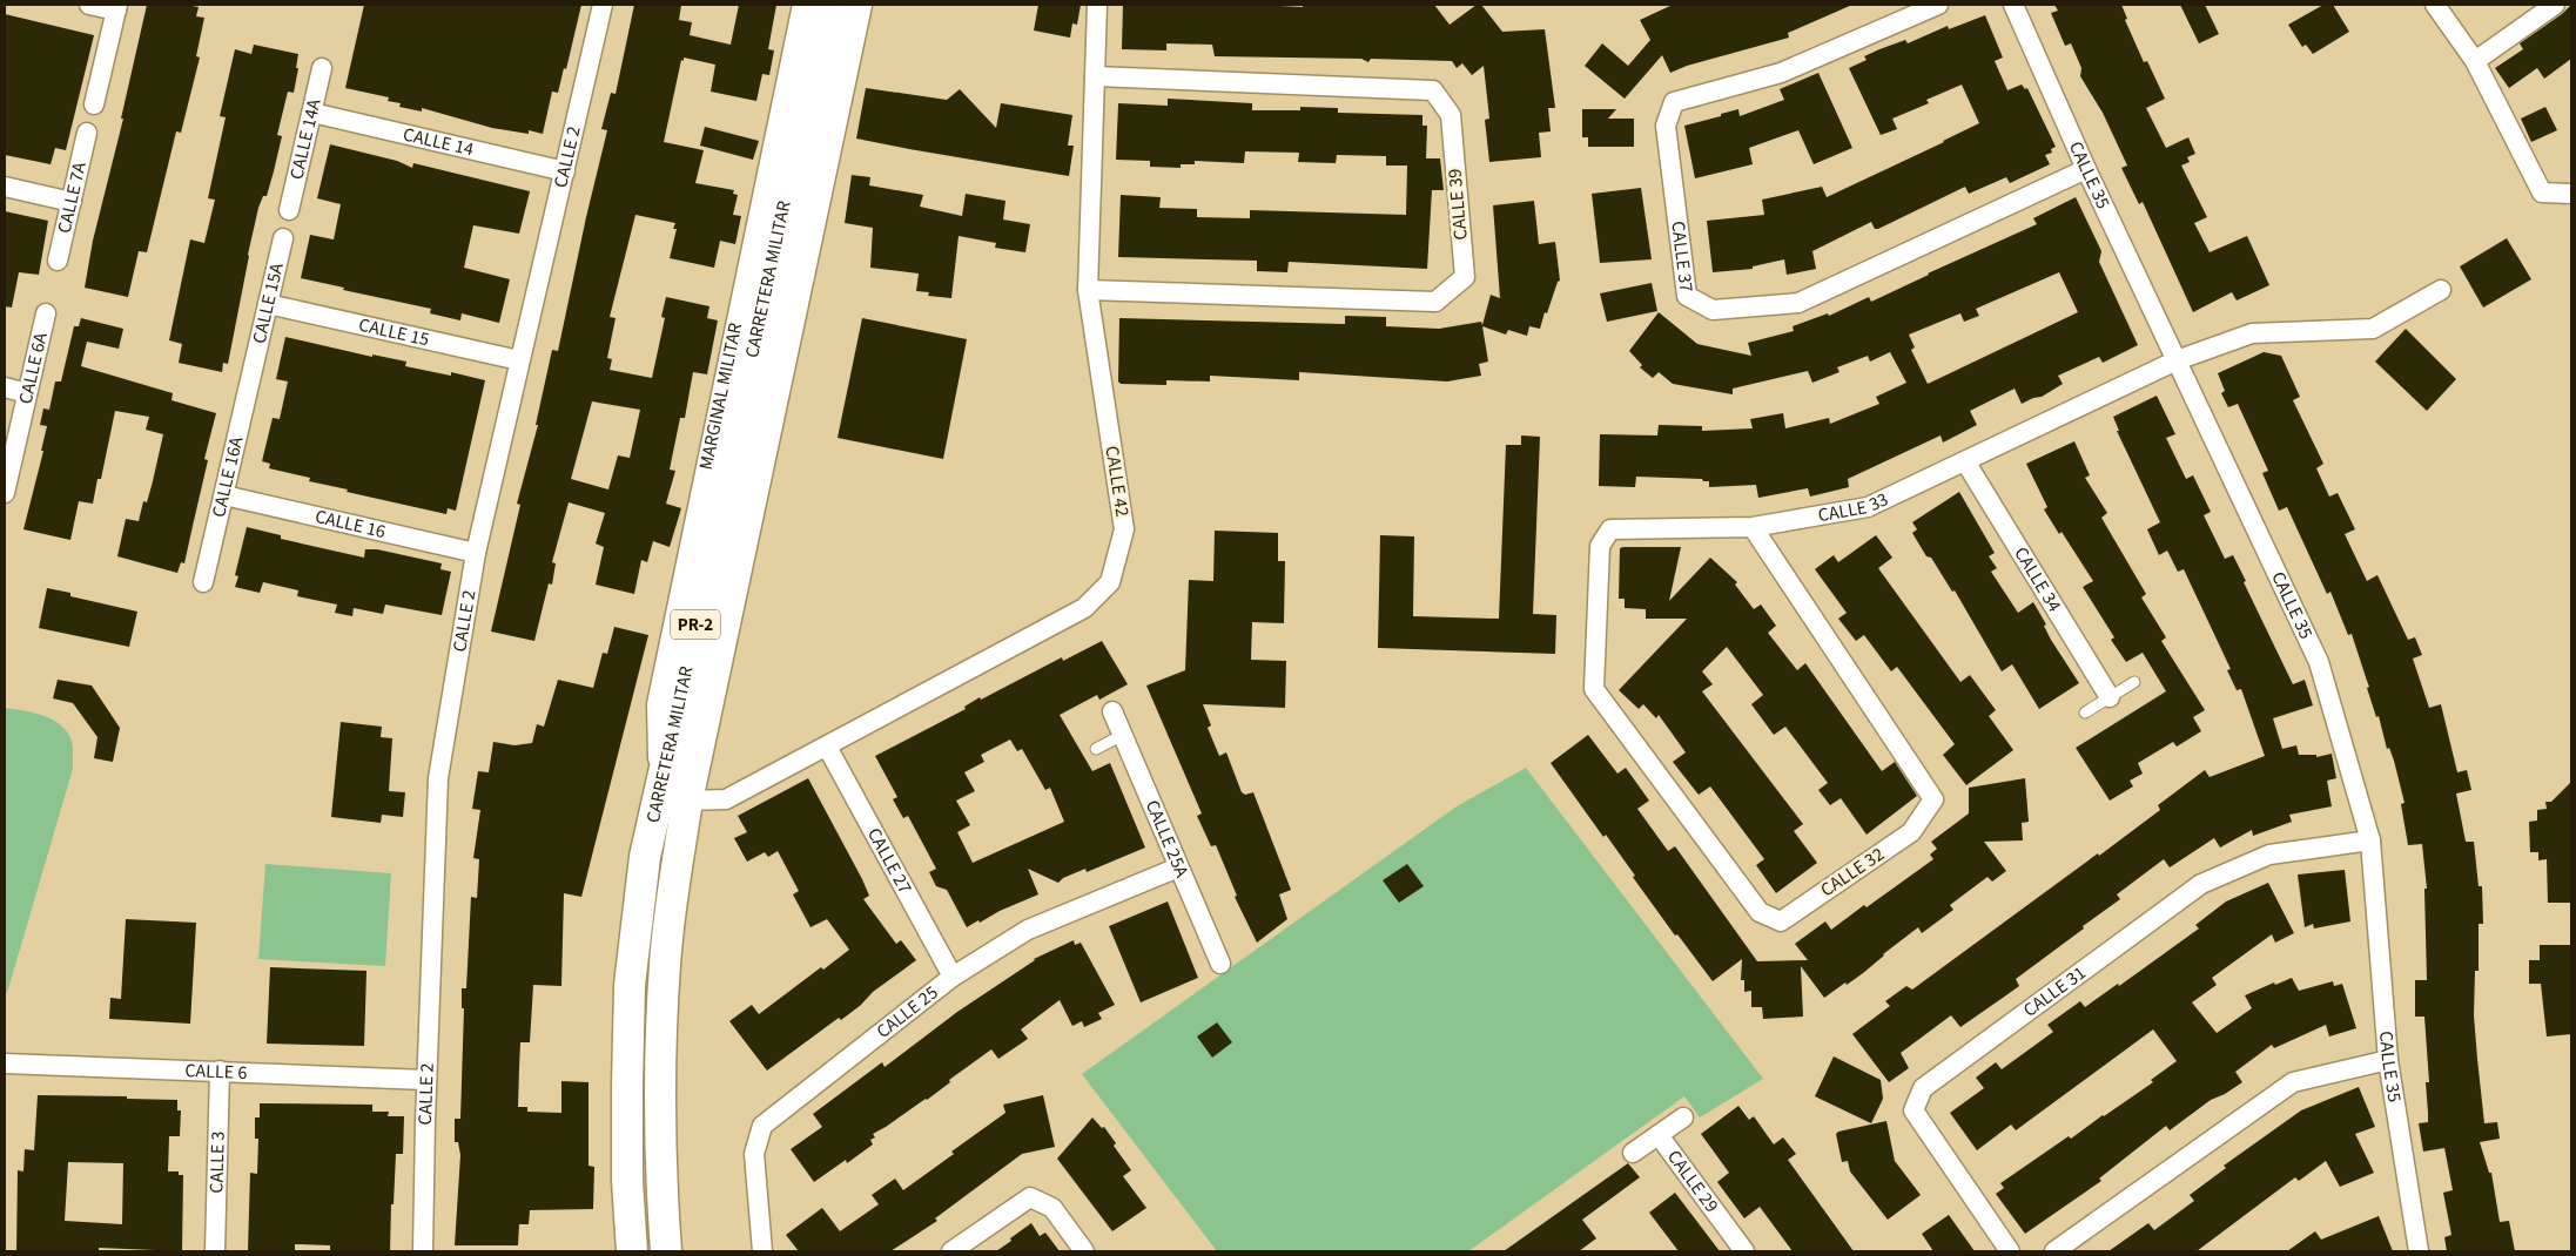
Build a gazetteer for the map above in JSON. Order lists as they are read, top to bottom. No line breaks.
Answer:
{"streets":{"main road":["CARRETERA MILITAR","PR-2"],"street":["CALLE 14A","CALLE 14","CALLE 2","CALLE 35","CALLE 7A","CALLE 39","CALLE 37","CALLE 15A","CALLE 15","CALLE 6A","MARGINAL MILITAR","CALLE 16A","CALLE 42","CALLE 33","CALLE 16","CALLE 34","CALLE 25A","CALLE 27","CALLE 32","CALLE 31","CALLE 25","CALLE 6","CALLE 3","CALLE 29"]},"crossings":[["CALLE 14A","CALLE 14"],["CALLE 14","CALLE 2"],["CALLE 2","CALLE 15"],["CALLE 2","CALLE 16"],["CALLE 2","CALLE 6"],["CALLE 35","CALLE 37"],["CALLE 35","CALLE 33"],["CALLE 35","CALLE 31"],["CALLE 39","CALLE 42"],["CARRETERA MILITAR","MARGINAL MILITAR"],["CARRETERA MILITAR","CALLE 42"],["CALLE 15A","CALLE 15"],["CALLE 15A","CALLE 16A"],["CALLE 16A","CALLE 16"],["CALLE 42","CALLE 27"],["CALLE 33","CALLE 34"],["CALLE 33","CALLE 32"],["CALLE 25A","CALLE 25"],["CALLE 27","CALLE 25"],["CALLE 6","CALLE 3"]]}
